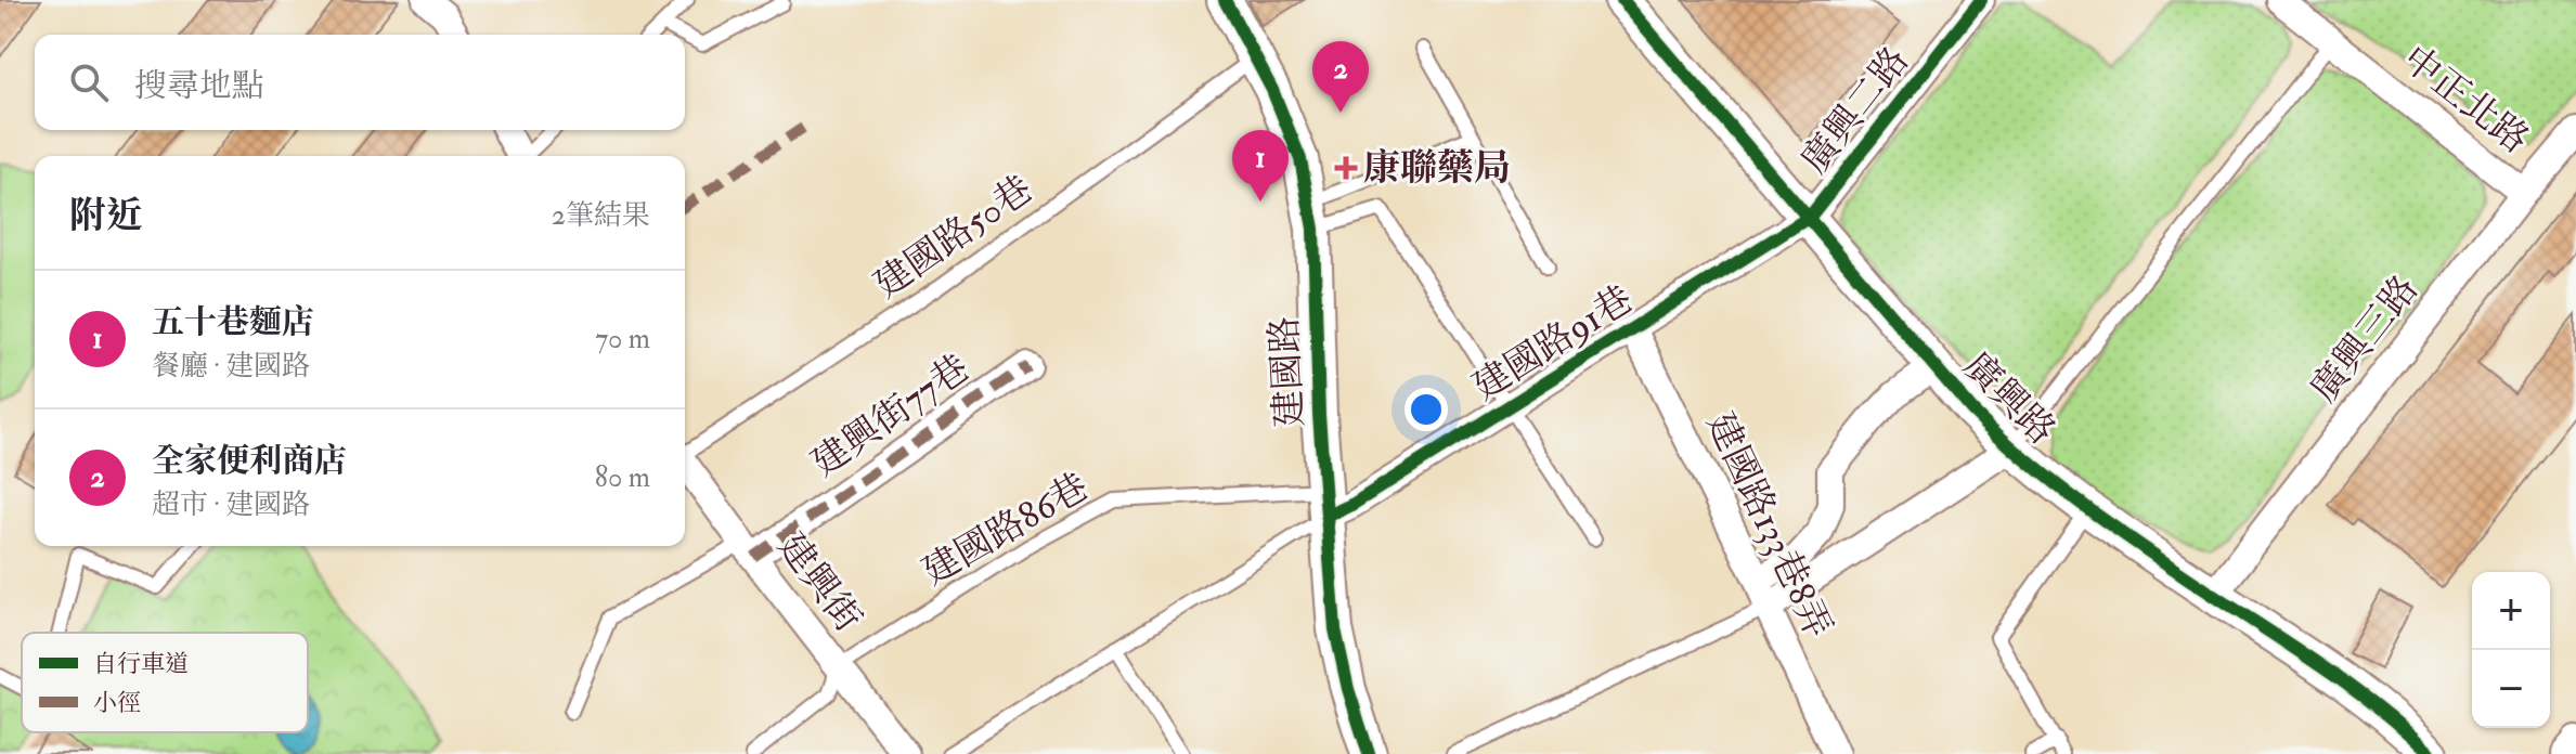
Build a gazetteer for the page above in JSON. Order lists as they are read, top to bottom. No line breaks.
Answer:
{"streets":{"street":["中正北路","廣興二路","廣興三路","建國路91巷","建國路","廣興路","建興街77巷","建國路133巷8弄","建興街"],"lane":["建國路50巷","建國路86巷"]},"crossings":[["中正北路","廣興三路"],["廣興二路","建國路91巷"],["廣興二路","廣興路"],["建國路50巷","建國路"],["廣興三路","廣興路"],["建國路91巷","建國路"],["建國路91巷","廣興路"],["建國路91巷","建國路133巷8弄"],["建國路91巷","建國路86巷"],["建國路","建國路86巷"],["建興街77巷","建興街"],["建國路86巷","建興街"]],"places":{"health":["康聯藥局"]},"legend":["自行車道","小徑"],"page":{"search":"搜尋地點","pins":["2","1"],"heading":["附近","2筆結果"],"list":[{"mark":"1","name":"五十巷麵店","note":"餐廳 · 建國路","value":"70 m"},{"mark":"2","name":"全家便利商店","note":"超市 · 建國路","value":"80 m"}],"map_buttons":["+","−"]}}
